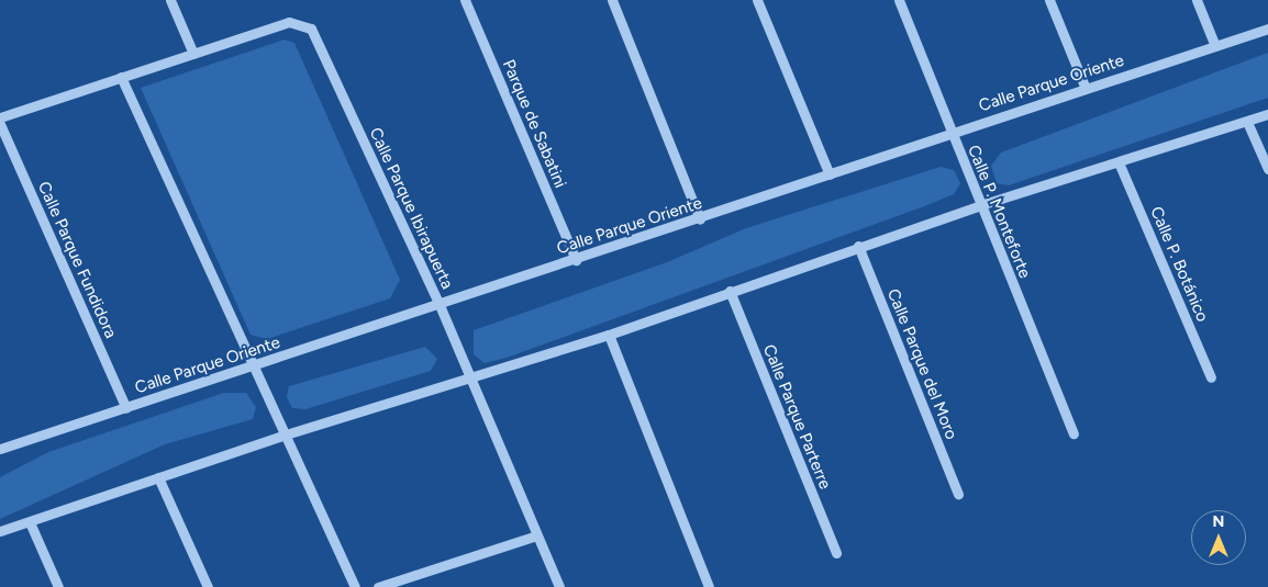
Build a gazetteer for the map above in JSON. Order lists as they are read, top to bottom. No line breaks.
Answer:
{"streets":{"street":["Calle Parque Oriente","Parque de Sabatini","Calle Parque Ibirapuerta","Calle P. Monteforte","Calle Parque Fundidora","Calle P. Botánico","Calle Parque del Moro","Calle Parque Parterre"]},"crossings":[["Calle Parque Oriente","Parque de Sabatini"],["Calle Parque Oriente","Calle Parque Ibirapuerta"],["Calle Parque Oriente","Calle P. Monteforte"],["Calle Parque Oriente","Calle Parque Fundidora"]],"north":"top"}
